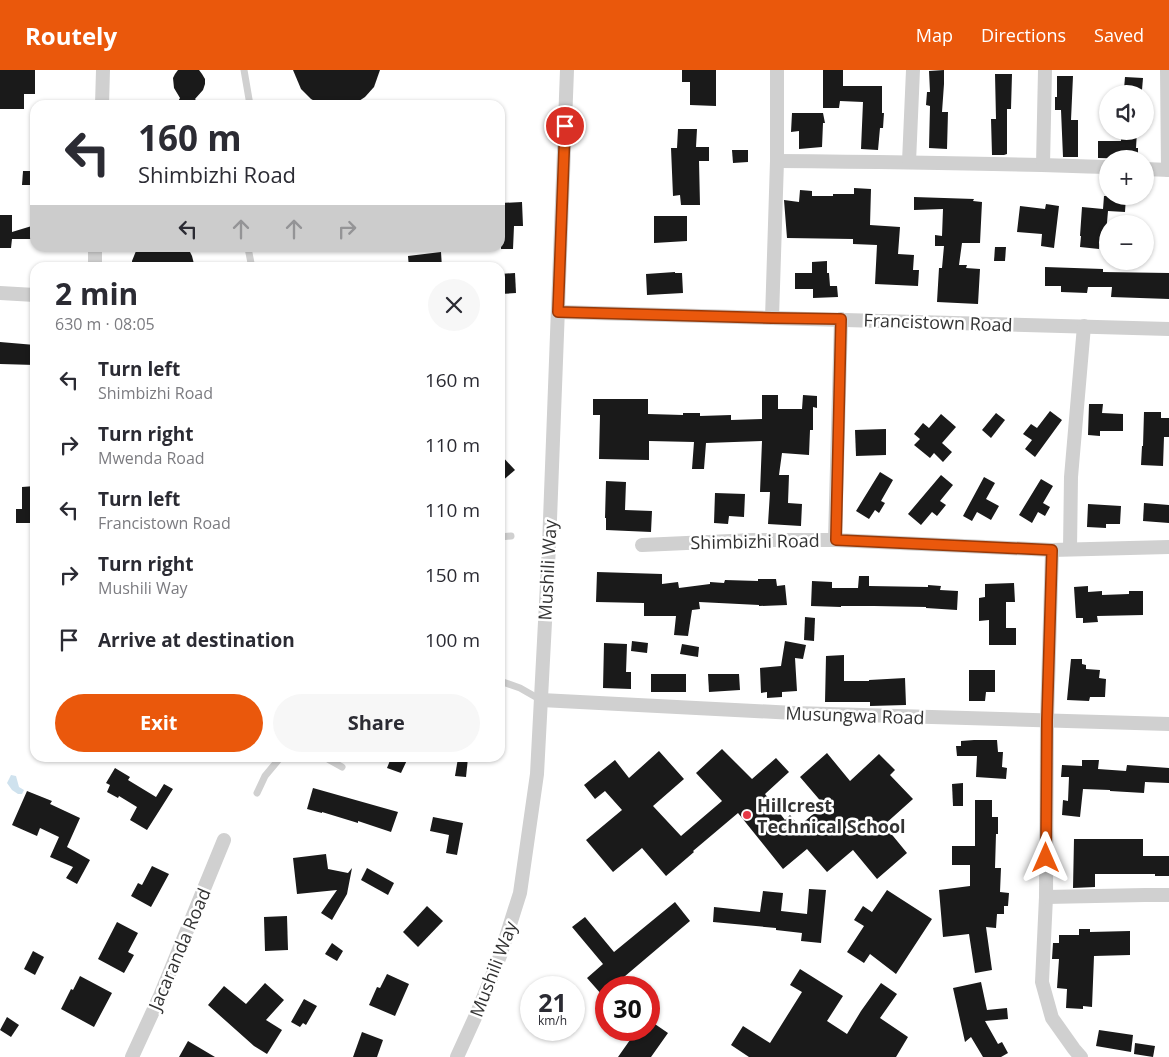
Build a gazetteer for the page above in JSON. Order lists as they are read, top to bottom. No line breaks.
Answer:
{"streets":{"street":["Francistown Road","Shimbizhi Road","Mushili Way","Musungwa Road","Jacaranda Road"]},"crossings":[["Francistown Road","Mushili Way"],["Mushili Way","Musungwa Road"]],"places":["Hillcrest Technical School"],"page":{"header":"Routely","nav":["Map","Directions","Saved"],"map_buttons":["+","−"],"turn":["160 m","Shimbizhi Road"],"heading":["2 min","630 m · 08:05"],"list":[{"name":"Turn left","note":"Shimbizhi Road","value":"160 m"},{"name":"Turn right","note":"Mwenda Road","value":"110 m"},{"name":"Turn left","note":"Francistown Road","value":"110 m"},{"name":"Turn right","note":"Mushili Way","value":"150 m"},{"name":"Arrive at destination","value":"100 m"}],"buttons":["Exit","Share"],"speed":"21 km/h","limit":"30"}}
